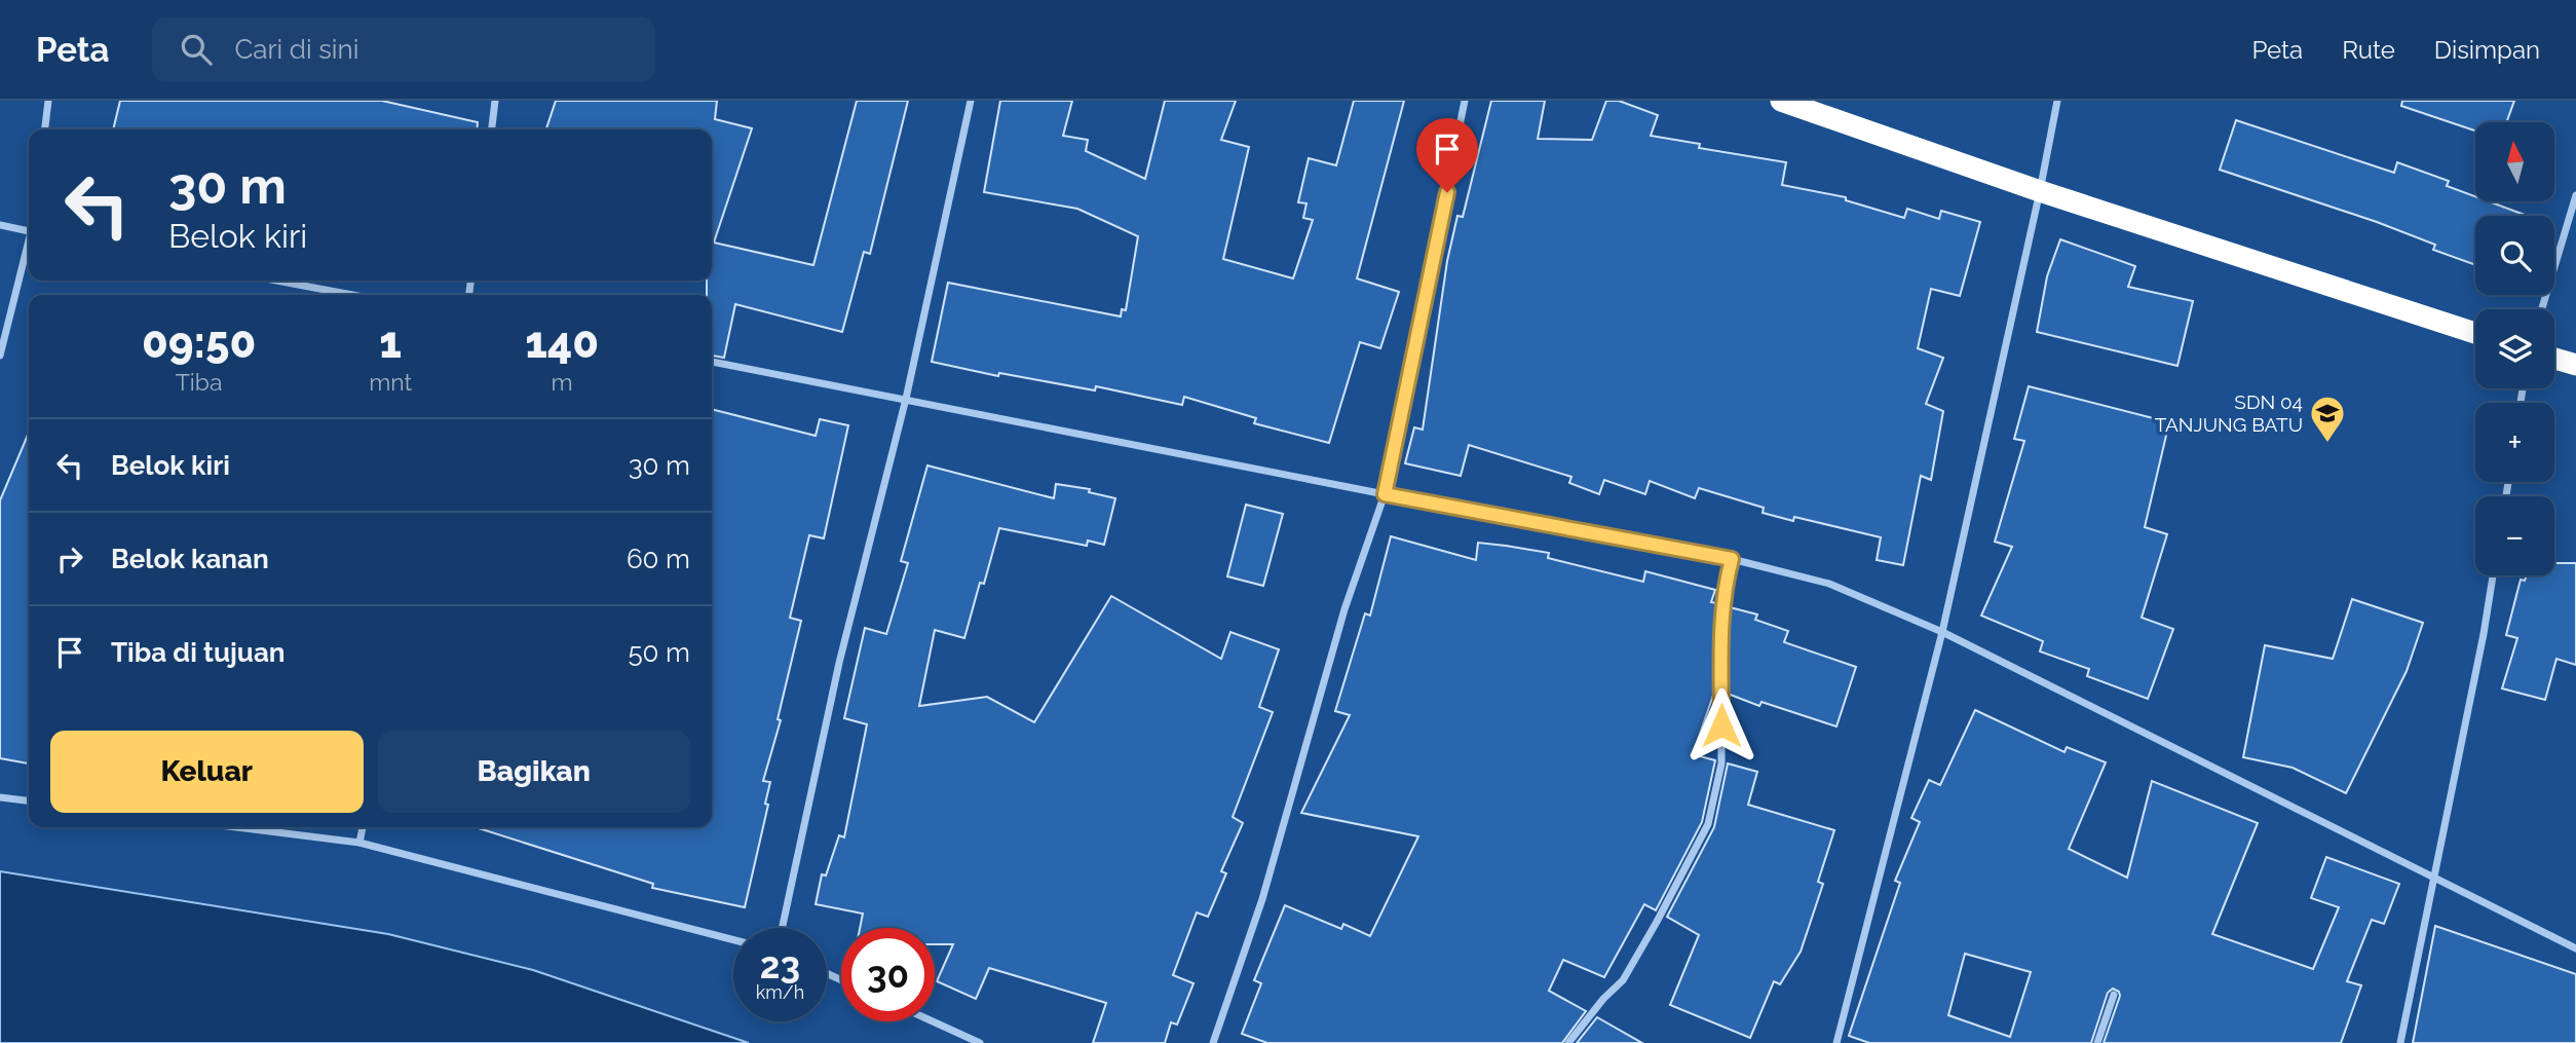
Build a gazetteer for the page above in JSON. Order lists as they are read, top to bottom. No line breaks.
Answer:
{"places":{"school or university":["SDN 04 TANJUNG BATU"]},"north":"top","page":{"header":"Peta","search":"Cari di sini","nav":["Peta","Rute","Disimpan"],"map_buttons":["+","−"],"turn":["30 m","Belok kiri"],"eta":["09:50","Tiba","1","mnt","140","m"],"list":[{"name":"Belok kiri","value":"30 m"},{"name":"Belok kanan","value":"60 m"},{"name":"Tiba di tujuan","value":"50 m"}],"buttons":["Keluar","Bagikan"],"speed":"23 km/h","limit":"30"}}
